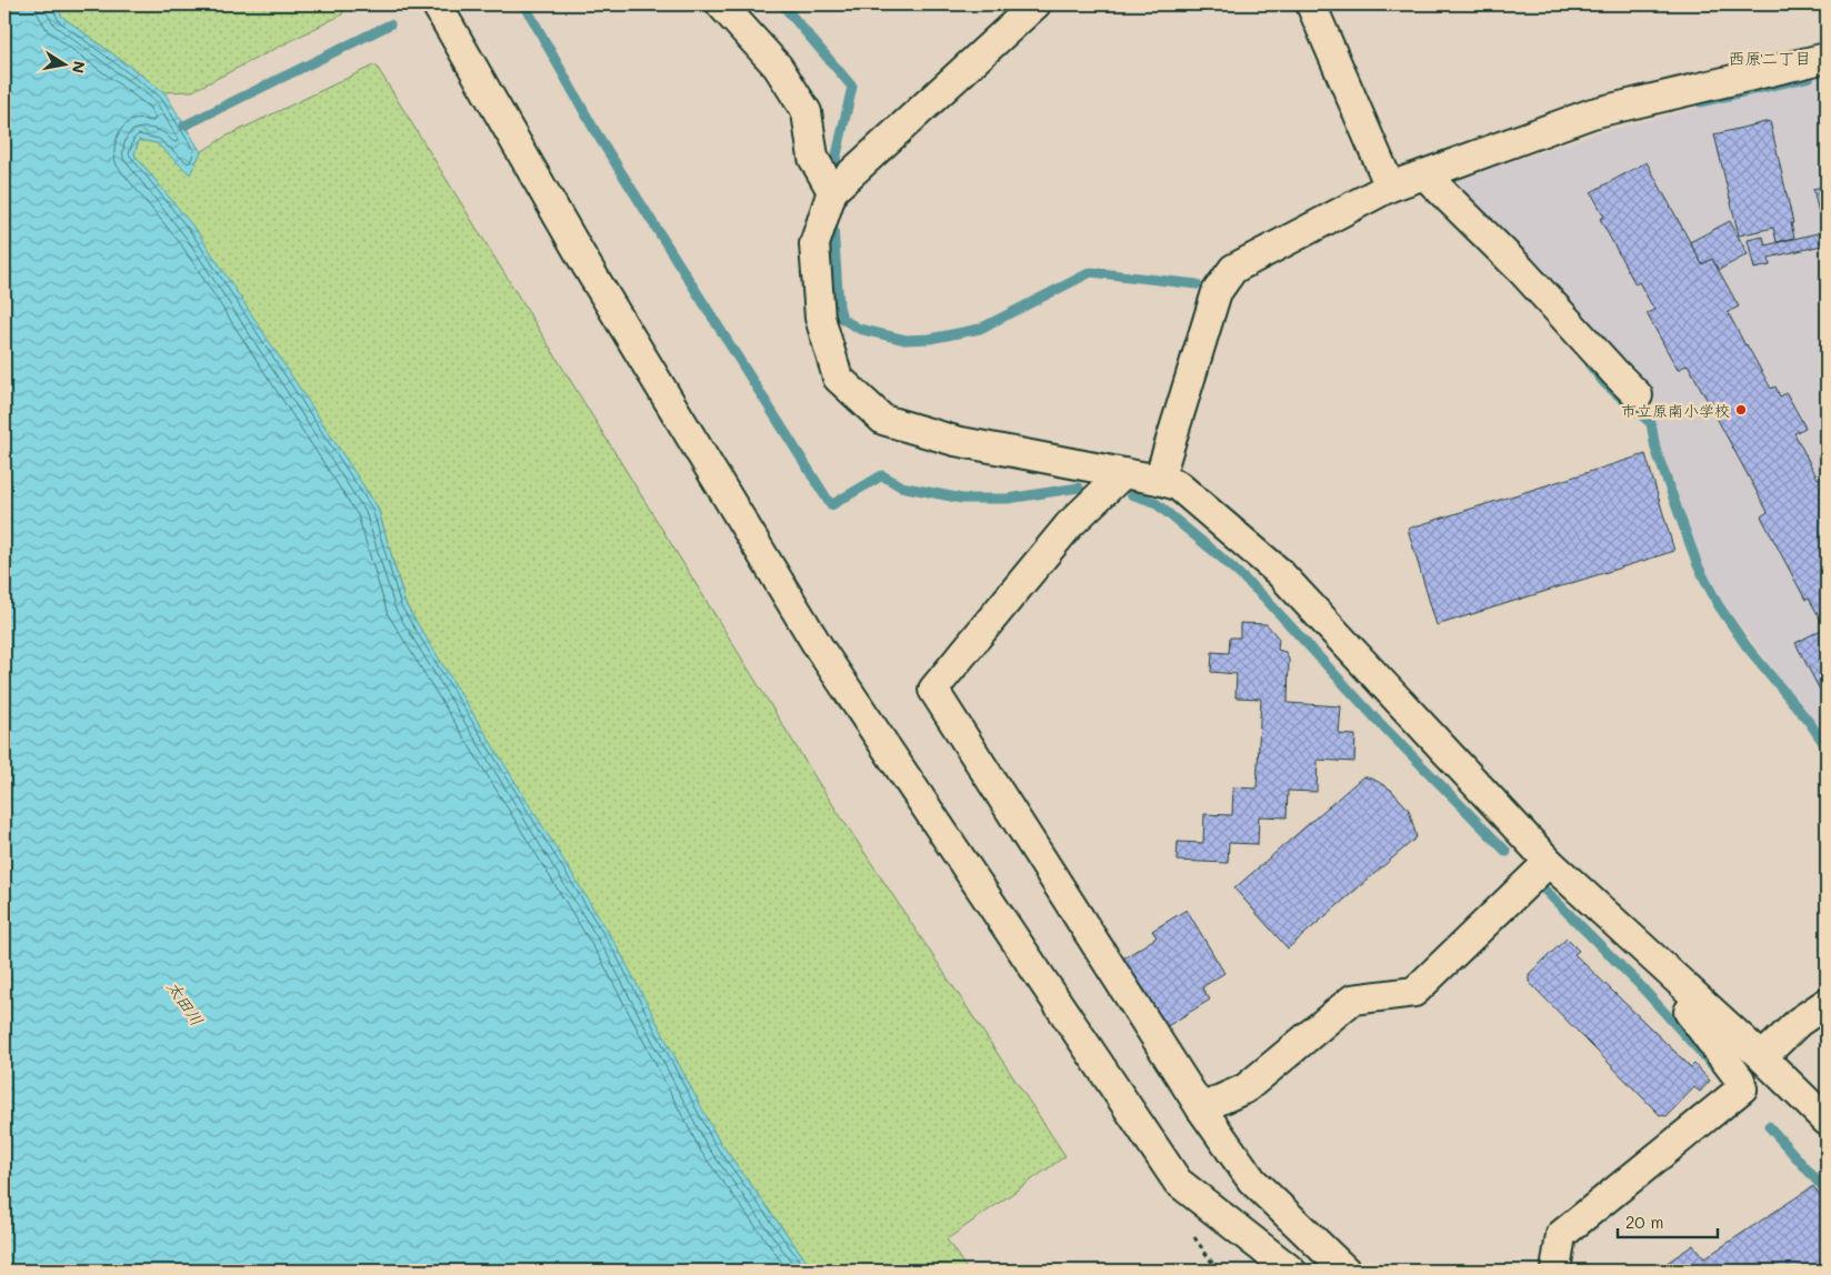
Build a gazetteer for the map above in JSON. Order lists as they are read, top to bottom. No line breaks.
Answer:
{"districts":["西原二丁目"],"water":["太田川"],"places":["市立原南小学校"],"scale_bar":"20 m","north":"right"}
